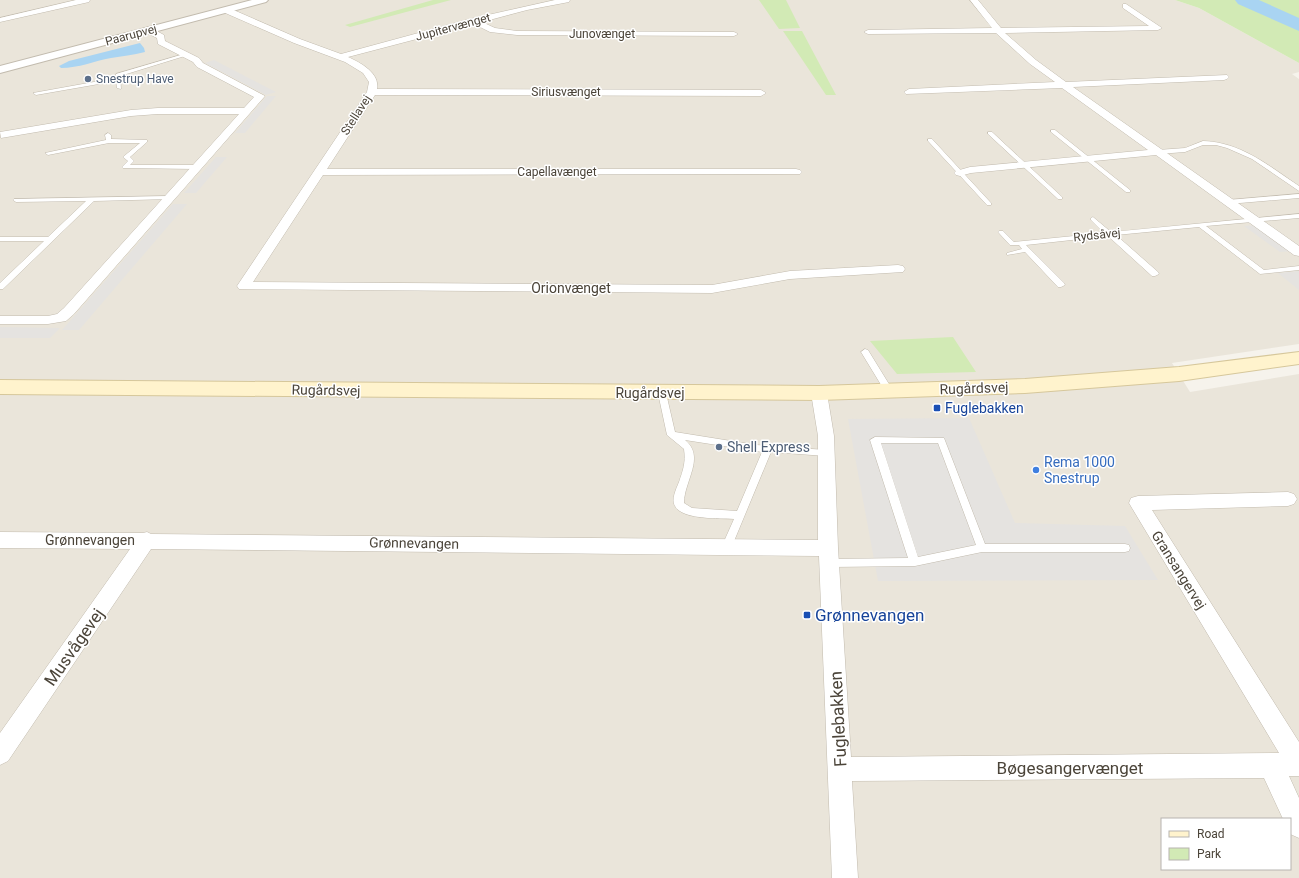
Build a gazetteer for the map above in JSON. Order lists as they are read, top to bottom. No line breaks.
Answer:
{"streets":{"main road":["Rugårdsvej"],"street":["Jupitervænget","Junovænget","Paarupvej","Siriusvænget","Stellavej","Capellavænget","Orionvænget","Grønnevangen","Gransangervej","Musvågevej","Fuglebakken","Bøgesangervænget"],"lane":["Rydsåvej"]},"crossings":[["Jupitervænget","Junovænget"],["Jupitervænget","Stellavej"],["Paarupvej","Stellavej"],["Siriusvænget","Stellavej"],["Stellavej","Capellavænget"],["Stellavej","Orionvænget"],["Rugårdsvej","Fuglebakken"],["Grønnevangen","Musvågevej"],["Grønnevangen","Fuglebakken"],["Gransangervej","Bøgesangervænget"],["Fuglebakken","Bøgesangervænget"]],"places":{"other":["Snestrup Have","Shell Express","Rema 1000 Snestrup"],"transit":["Fuglebakken","Grønnevangen"]},"legend":["Road","Park"]}
